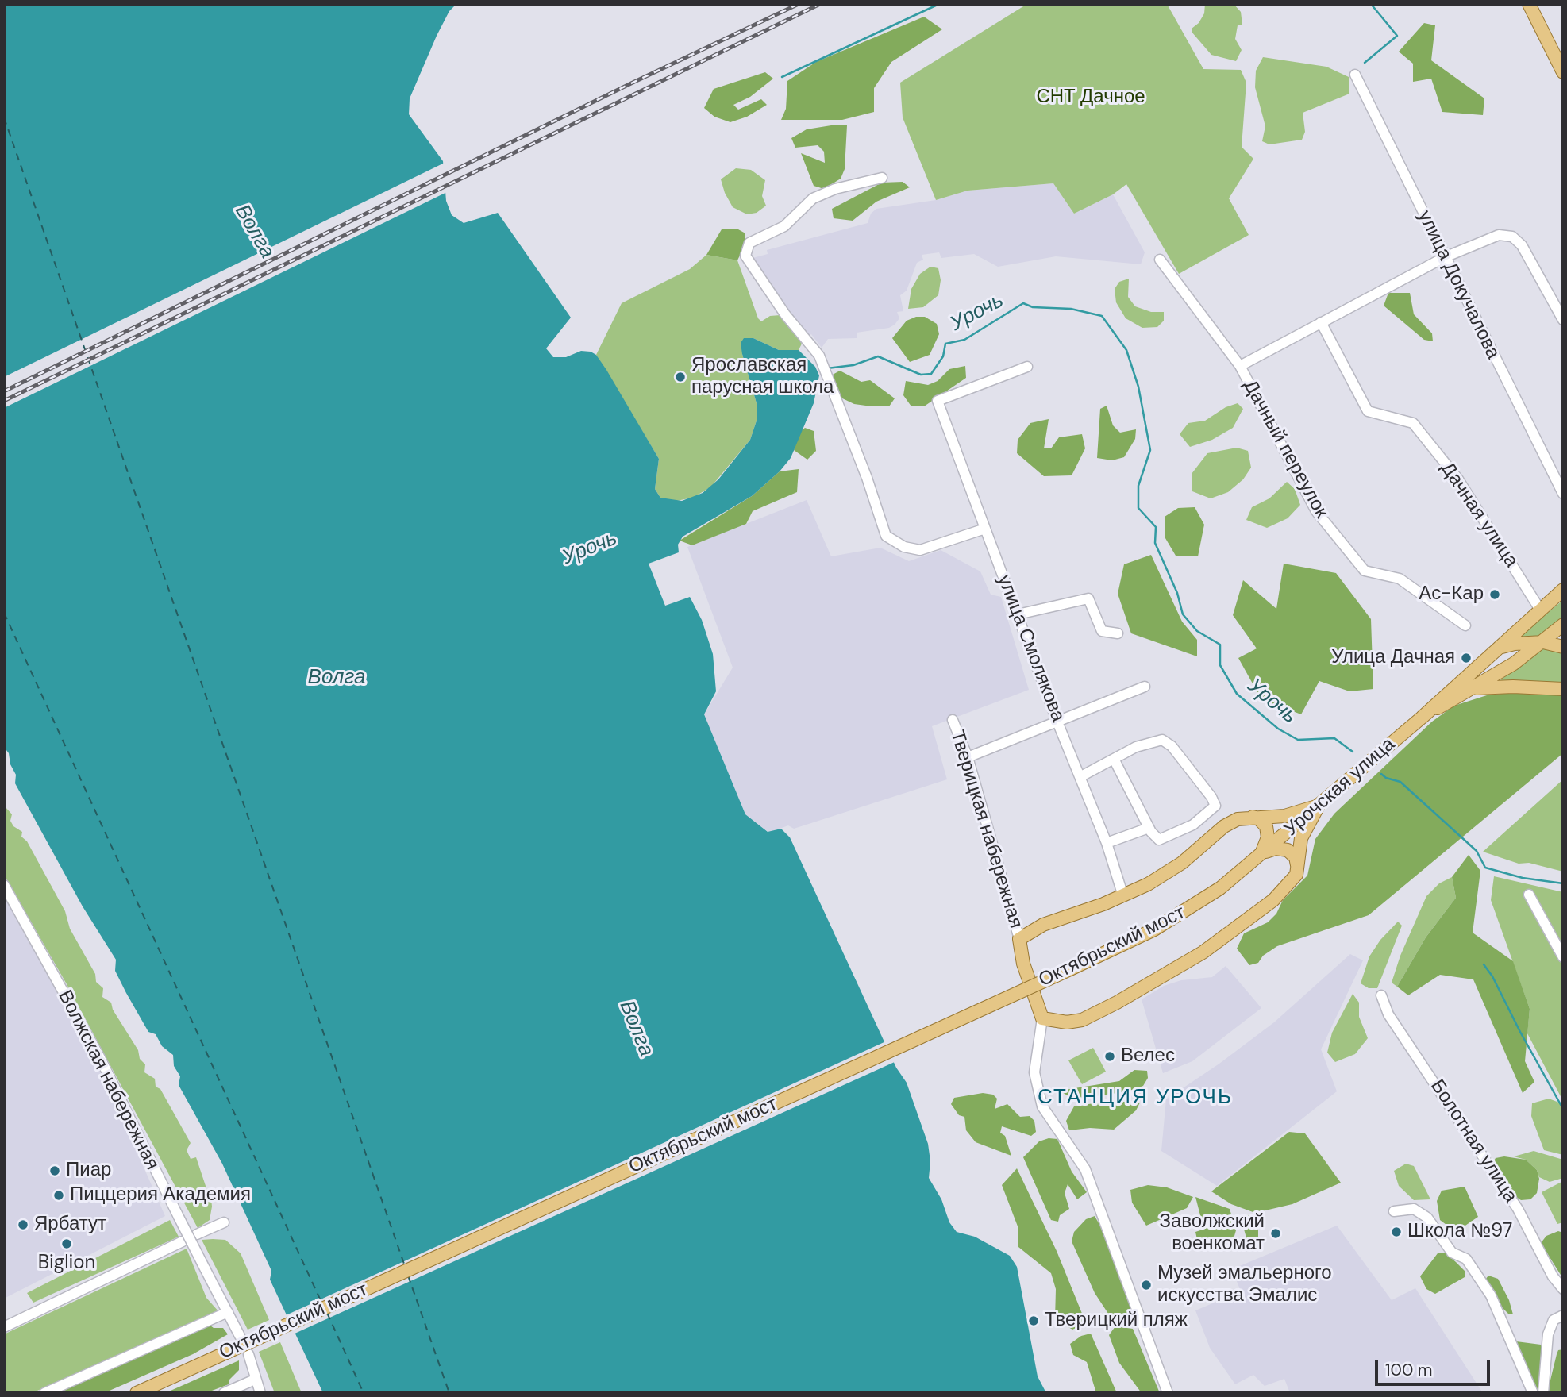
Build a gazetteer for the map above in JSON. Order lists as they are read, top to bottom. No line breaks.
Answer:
{"streets":{"main road":["Урочская улица","Октябрьский мост"],"street":["улица Докучалова","Дачный переулок","Дачная улица","улица Смолякова","Тверицкая набережная","Волжская набережная","Болотная улица"]},"crossings":[["Дачная улица","Урочская улица"],["Урочская улица","Октябрьский мост"]],"districts":["СТАНЦИЯ УРОЧЬ"],"water":["Волга","Урочь"],"parks":["СНТ Дачное"],"places":["Ярославская парусная школа","Ас-Кар","Улица Дачная","Велес","Пиар","Пиццерия Академия","Ярбатут","Школа №97","Заволжский военкомат","Biglion","Музей эмальерного искусства Эмалис","Тверицкий пляж"],"scale_bar":"100 m"}
